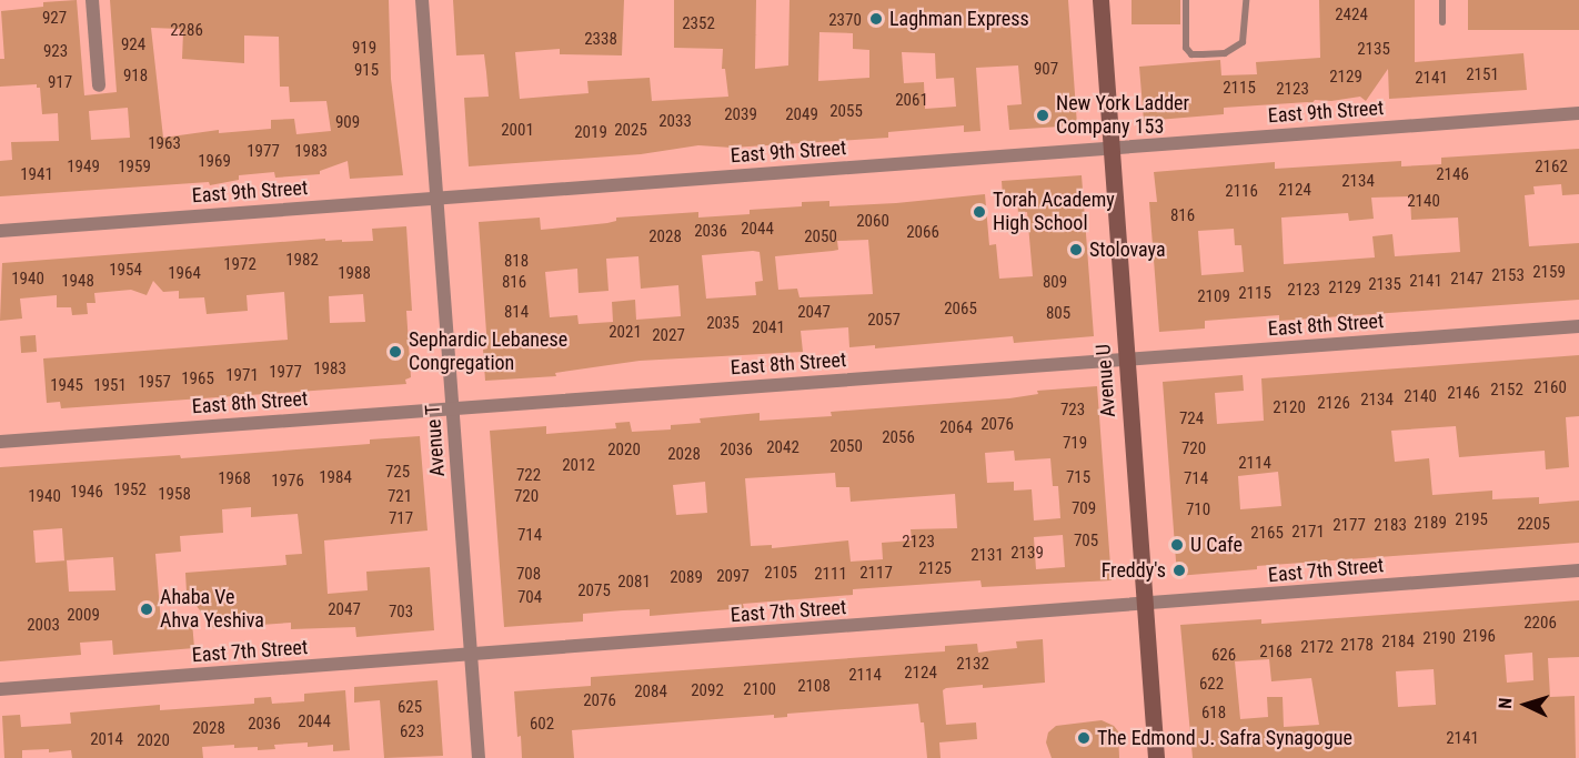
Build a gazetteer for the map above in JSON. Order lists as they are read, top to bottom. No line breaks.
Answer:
{"streets":{"main road":["Avenue U"],"street":["East 9th Street","East 8th Street","Avenue T","East 7th Street"]},"crossings":[["East 9th Street","Avenue U"],["East 9th Street","Avenue T"],["East 8th Street","Avenue U"],["East 8th Street","Avenue T"],["Avenue U","East 7th Street"],["Avenue T","East 7th Street"]],"places":["Laghman Express","New York Ladder Company 153","Torah Academy High School","Stolovaya","Sephardic Lebanese Congregation","U Cafe","Freddy's","Ahaba Ve Ahva Yeshiva","The Edmond J. Safra Synagogue"],"house_numbers":["2424","927","2370","2352","2286","2338","924","919","2135","923","907","915","2151","918","2129","2141","917","2115","2123","2061","2055","2039","2049","2033","909","2001","2025","2019","1963","1977","1983","1969","1949","1959","2162","1941","2146","2134","2124","2116","2140","816","2060","2044","2036","2066","2028","2050","1982","818","1972","1954","2159","1964","1988","2153","1940","2147","1948","2141","816","809","2135","2129","2123","2115","2109","2065","814","2047","805","2057","2035","2041","2021","2027","1983","1977","1971","1965","1957","1945","1951","2160","2152","2146","2140","2134","2126","2120","723","724","2076","2064","2056","719","2050","2042","720","2020","2036","2028","2114","2012","725","722","1984","715","1968","714","1976","1952","1946","1958","1940","721","720","709","710","717","2195","2189","2205","2177","2183","2171","2165","714","705","2123","2139","2131","2125","2105","2117","708","2111","2097","2089","2081","2075","704","2047","703","2009","2206","2003","2196","2190","2184","2178","2172","2168","626","2132","2124","2114","622","2108","2100","2092","2084","2076","625","618","2044","2036","602","2028","623","2141","2014","2020"],"north":"left"}
